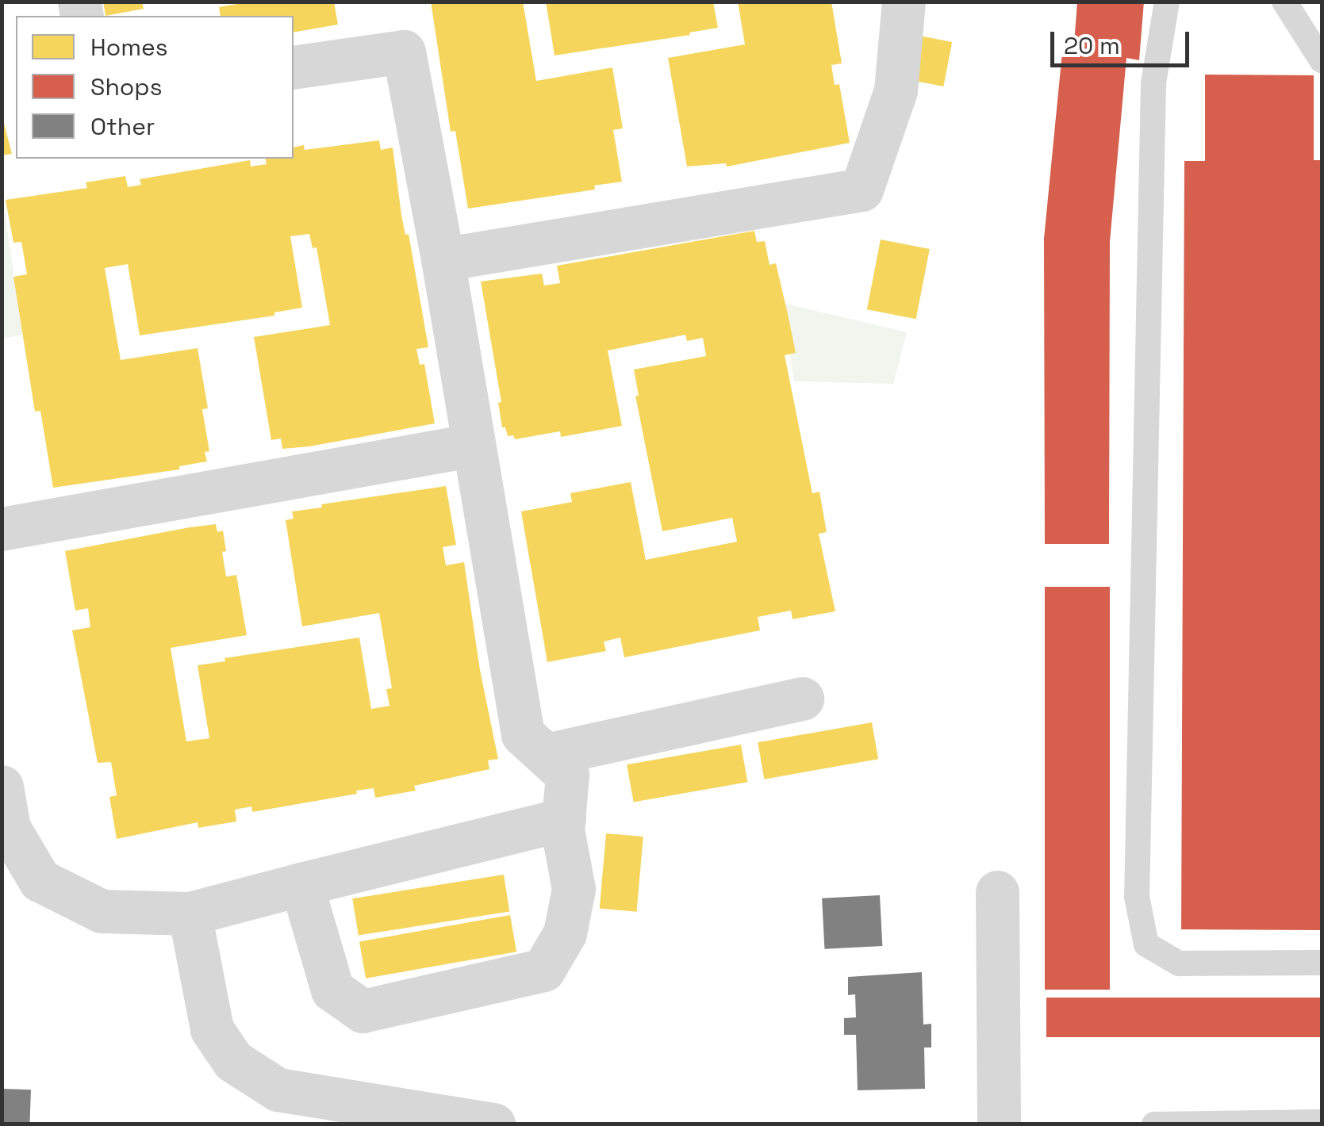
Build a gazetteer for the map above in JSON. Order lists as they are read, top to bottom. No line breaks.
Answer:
{"legend":["Homes","Shops","Other"],"scale_bar":"20 m"}
